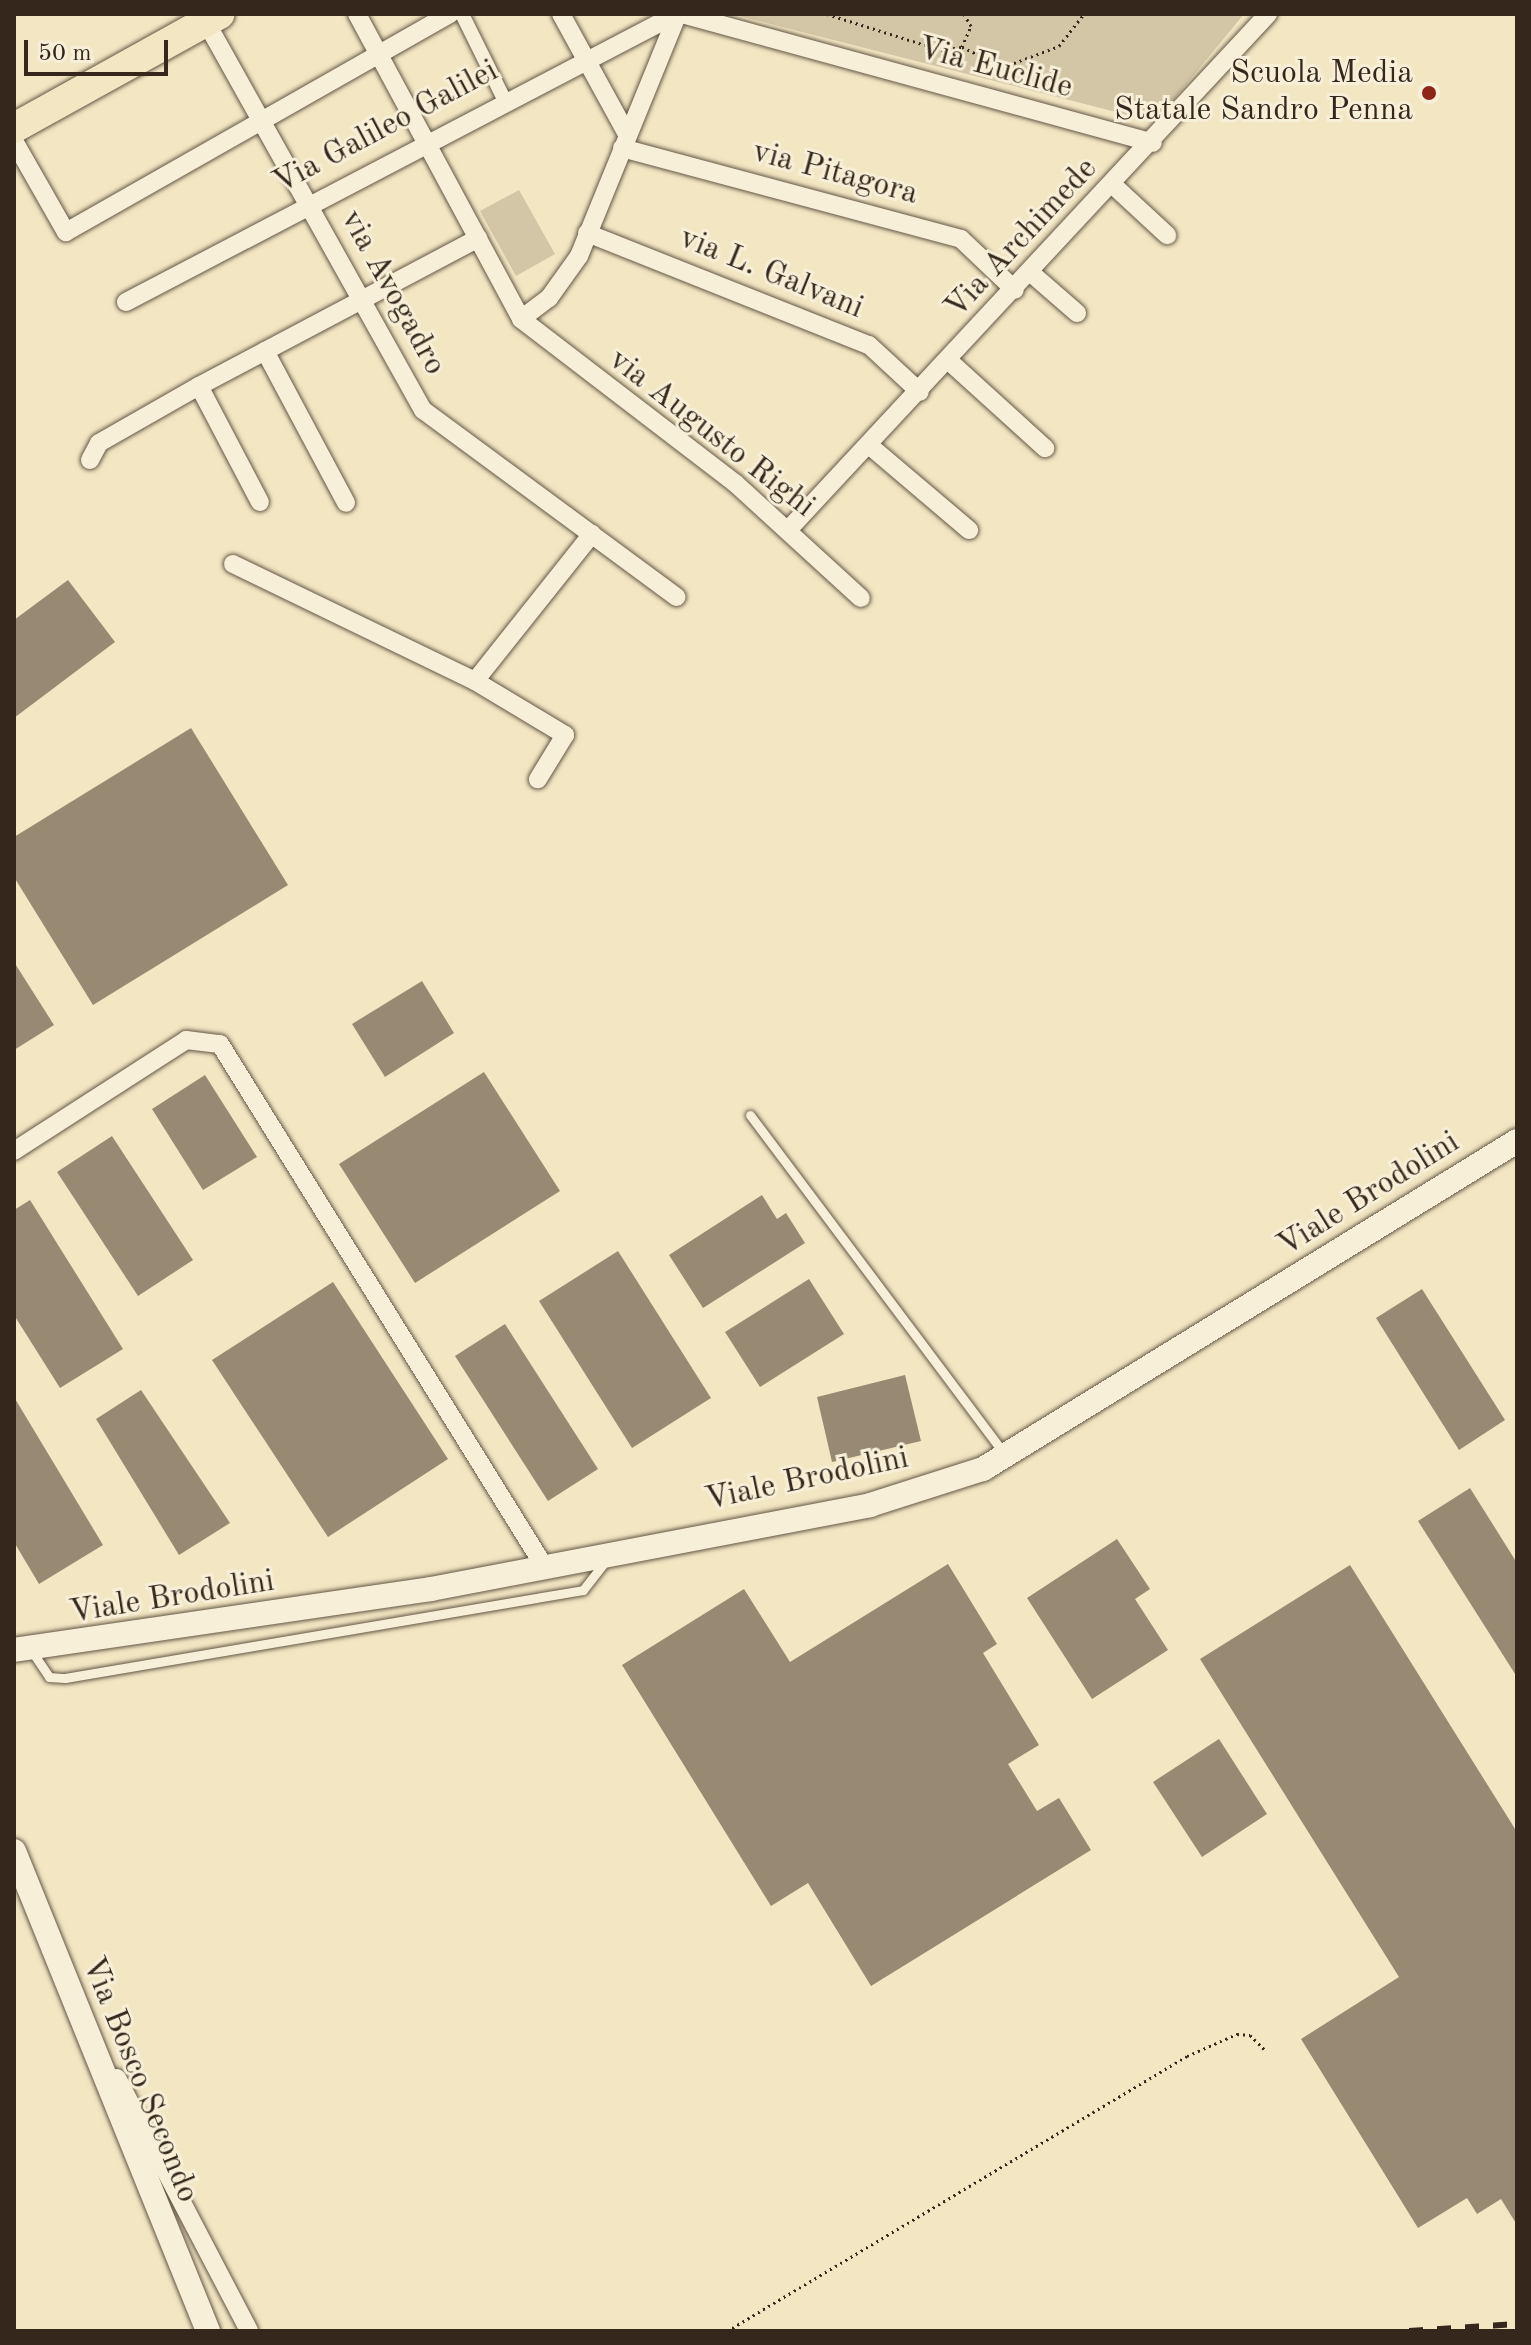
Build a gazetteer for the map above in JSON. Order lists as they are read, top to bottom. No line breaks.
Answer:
{"streets":{"street":["Via Euclide","Via Galileo Galilei","via Pitagora","Via Archimede","via L. Galvani","via Avogadro","via Augusto Righi","Viale Brodolini","Via Bosco Secondo"]},"crossings":[["Via Euclide","Via Galileo Galilei"],["Via Euclide","Via Archimede"],["Via Galileo Galilei","via Avogadro"],["via Pitagora","Via Archimede"],["Via Archimede","via L. Galvani"],["Via Archimede","via Augusto Righi"]],"places":["Scuola Media Statale Sandro Penna"],"scale_bar":"50 m"}
